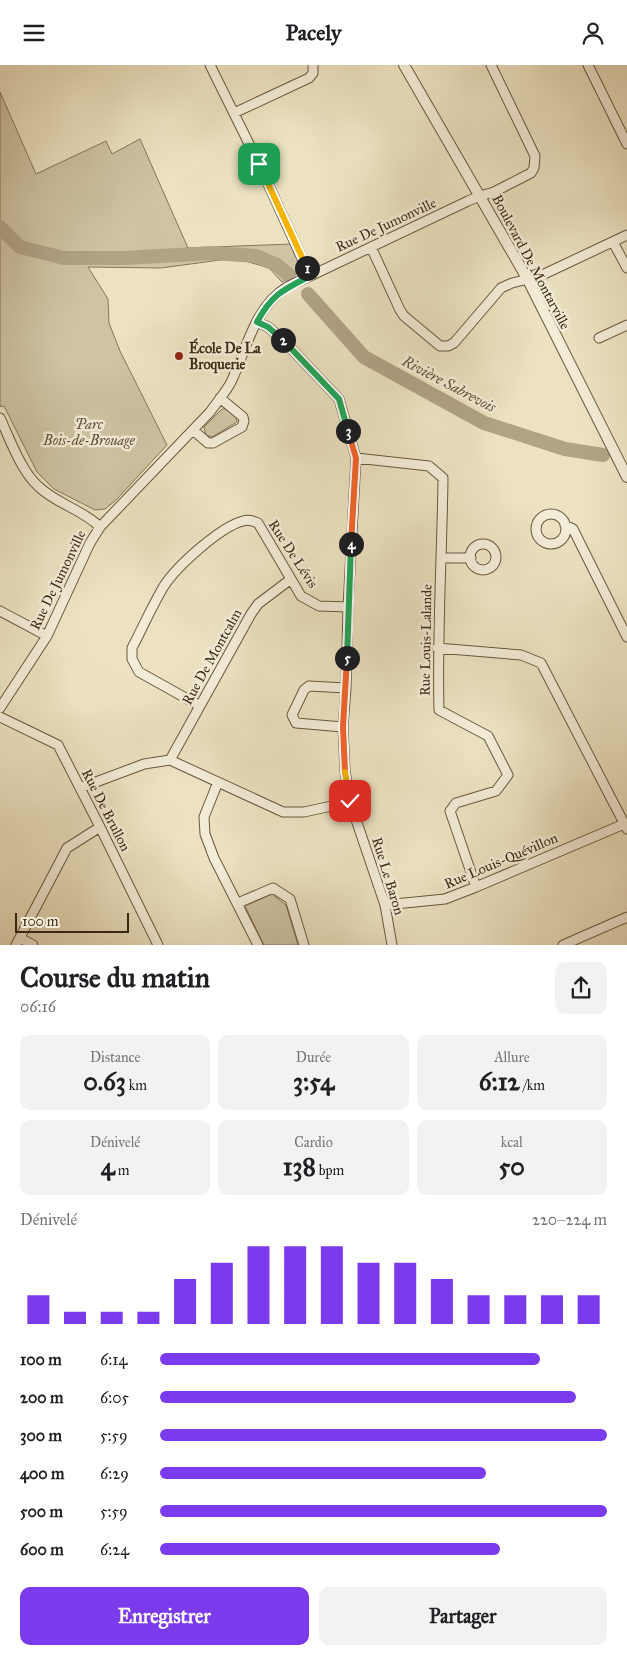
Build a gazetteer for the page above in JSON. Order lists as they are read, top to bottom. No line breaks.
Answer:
{"streets":{"street":["Rue De Jumonville","Boulevard De Montarville","Rue De Lévis","Rue Louis-Lalande","Rue De Montcalm","Rue De Brullon","Rue Louis-Quévillon","Rue Le Baron"]},"crossings":[["Rue De Jumonville","Boulevard De Montarville"],["Rue De Jumonville","Rue Le Baron"],["Rue De Lévis","Rue De Montcalm"],["Rue De Lévis","Rue Le Baron"],["Rue Louis-Lalande","Rue Louis-Quévillon"],["Rue Louis-Lalande","Rue Le Baron"],["Rue Louis-Quévillon","Rue Le Baron"]],"water":["Rivière Sabrevois"],"parks":["Parc Bois-de-Brouage"],"places":["École De La Broquerie"],"scale_bar":"100 m","page":{"header":"Pacely","pins":["1","2","3","4","5"],"scale":"100 m","heading":["Course du matin","06:16"],"stats":[["Distance","0.63 km"],["Durée","3:54"],["Allure","6:12 /km"],["Dénivelé","4 m"],["Cardio","138 bpm"],["kcal","50"]],"chart":["Dénivelé","220–224 m"],"list":[{"name":"100 m","note":"6:14"},{"name":"200 m","note":"6:05"},{"name":"300 m","note":"5:59"},{"name":"400 m","note":"6:29"},{"name":"500 m","note":"5:59"},{"name":"600 m","note":"6:24"}],"buttons":["Enregistrer","Partager"]}}
